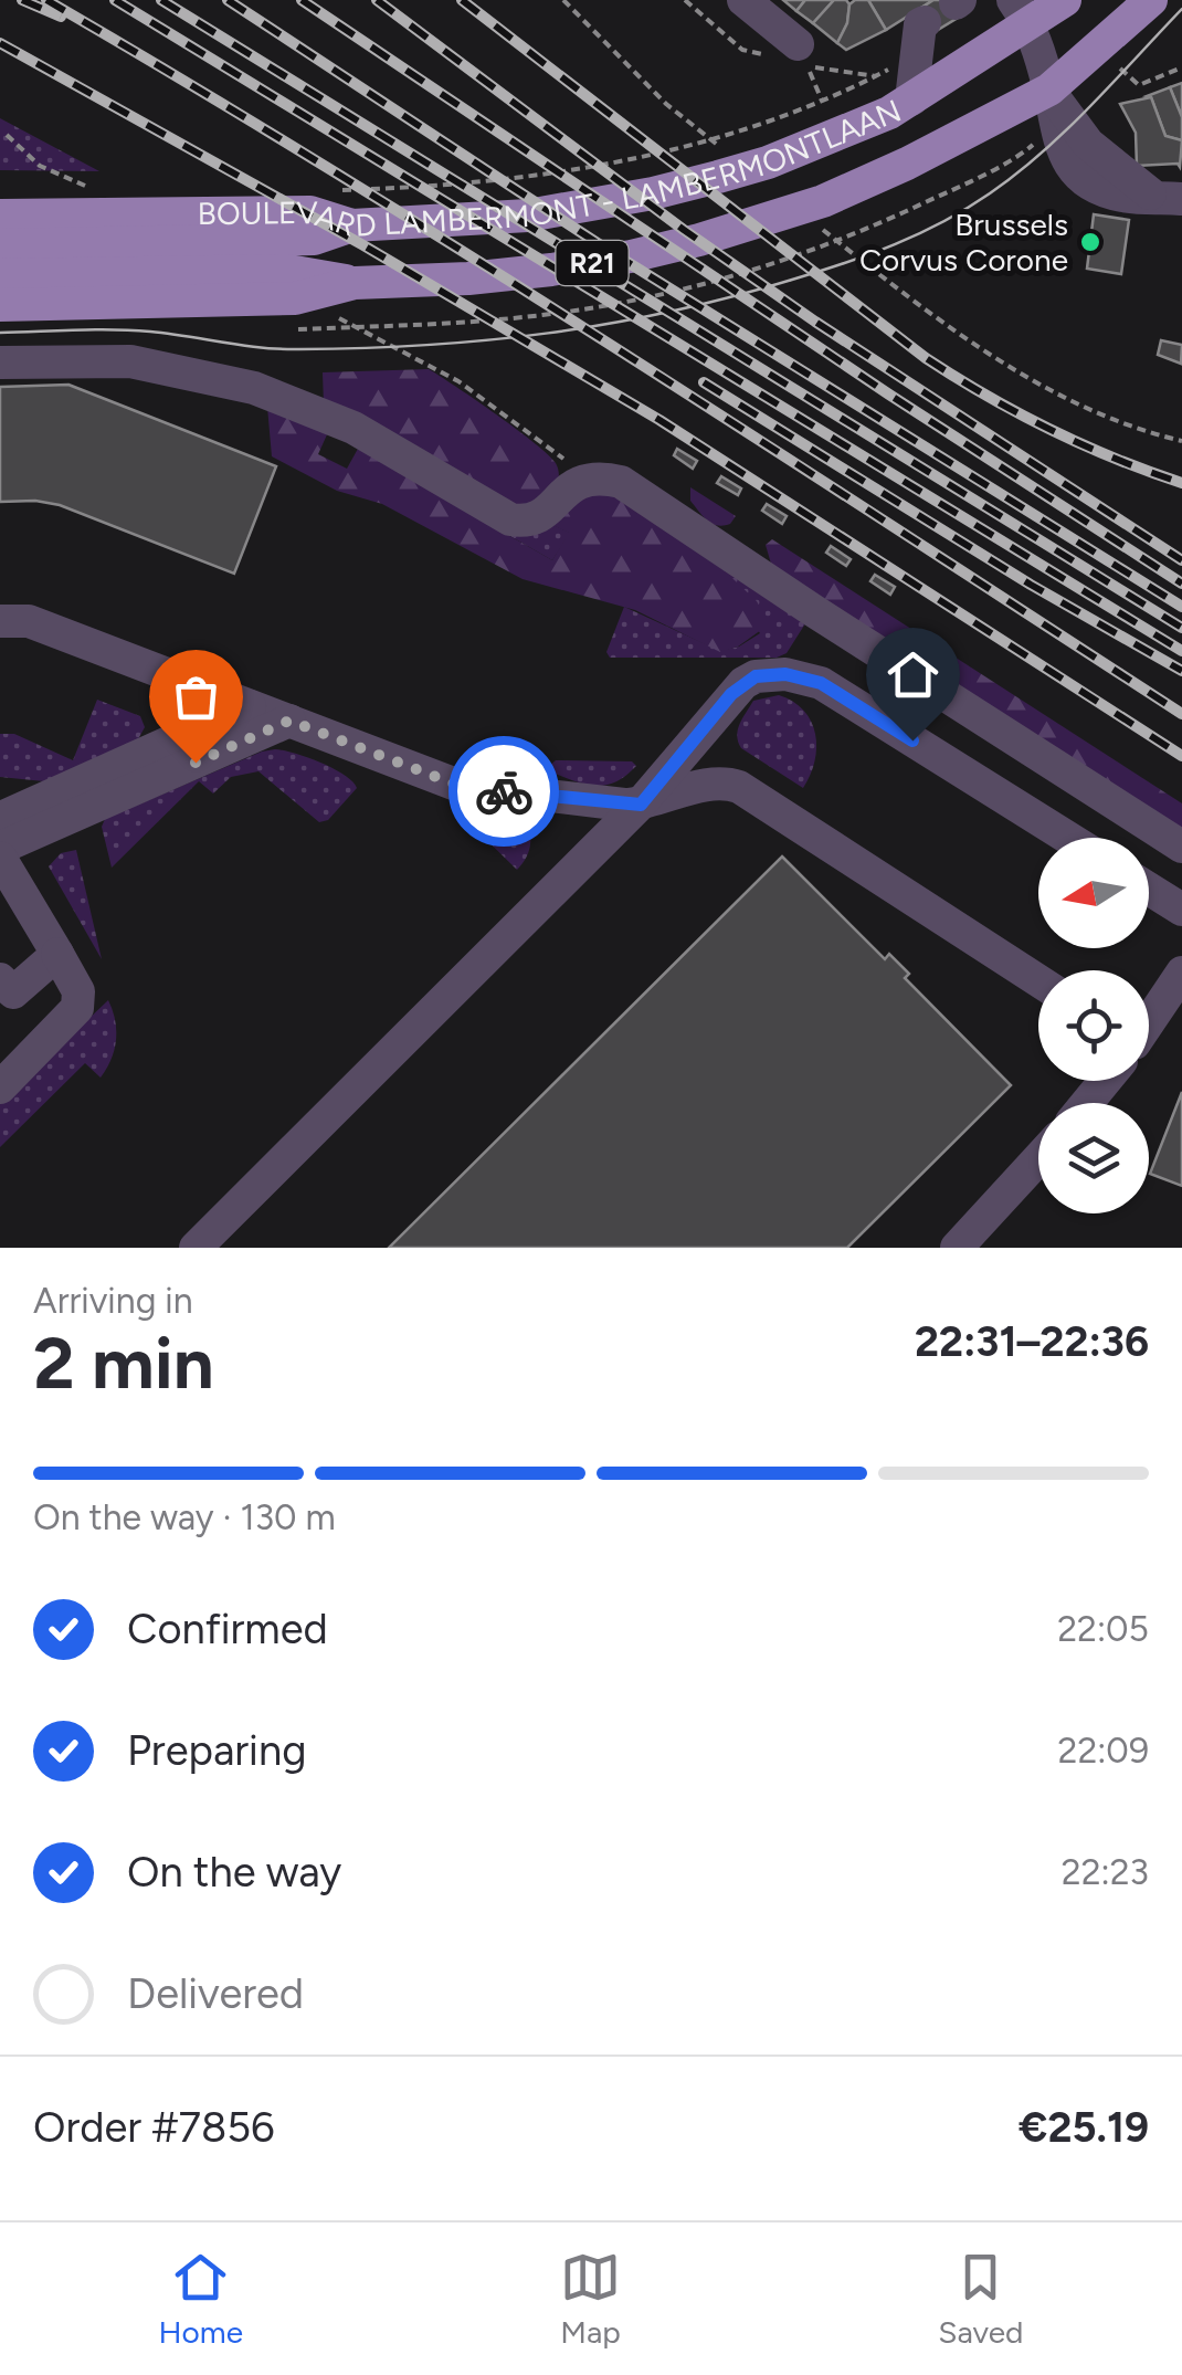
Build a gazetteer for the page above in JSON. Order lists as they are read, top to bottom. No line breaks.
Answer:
{"streets":{"main road":["BOULEVARD LAMBERMONT - LAMBERMONTLAAN","R21"]},"crossings":[["BOULEVARD LAMBERMONT - LAMBERMONTLAAN","R21"]],"places":["Brussels Corvus Corone"],"north":"left","page":{"heading":["2 min","Arriving in","22:31–22:36"],"panel":["Order #7856","€25.19"],"bar":"On the way · 130 m","list":[["Confirmed","22:05"],["Preparing","22:09"],["On the way","22:23"],"Delivered"],"tabs":["Home","Map","Saved"]}}
